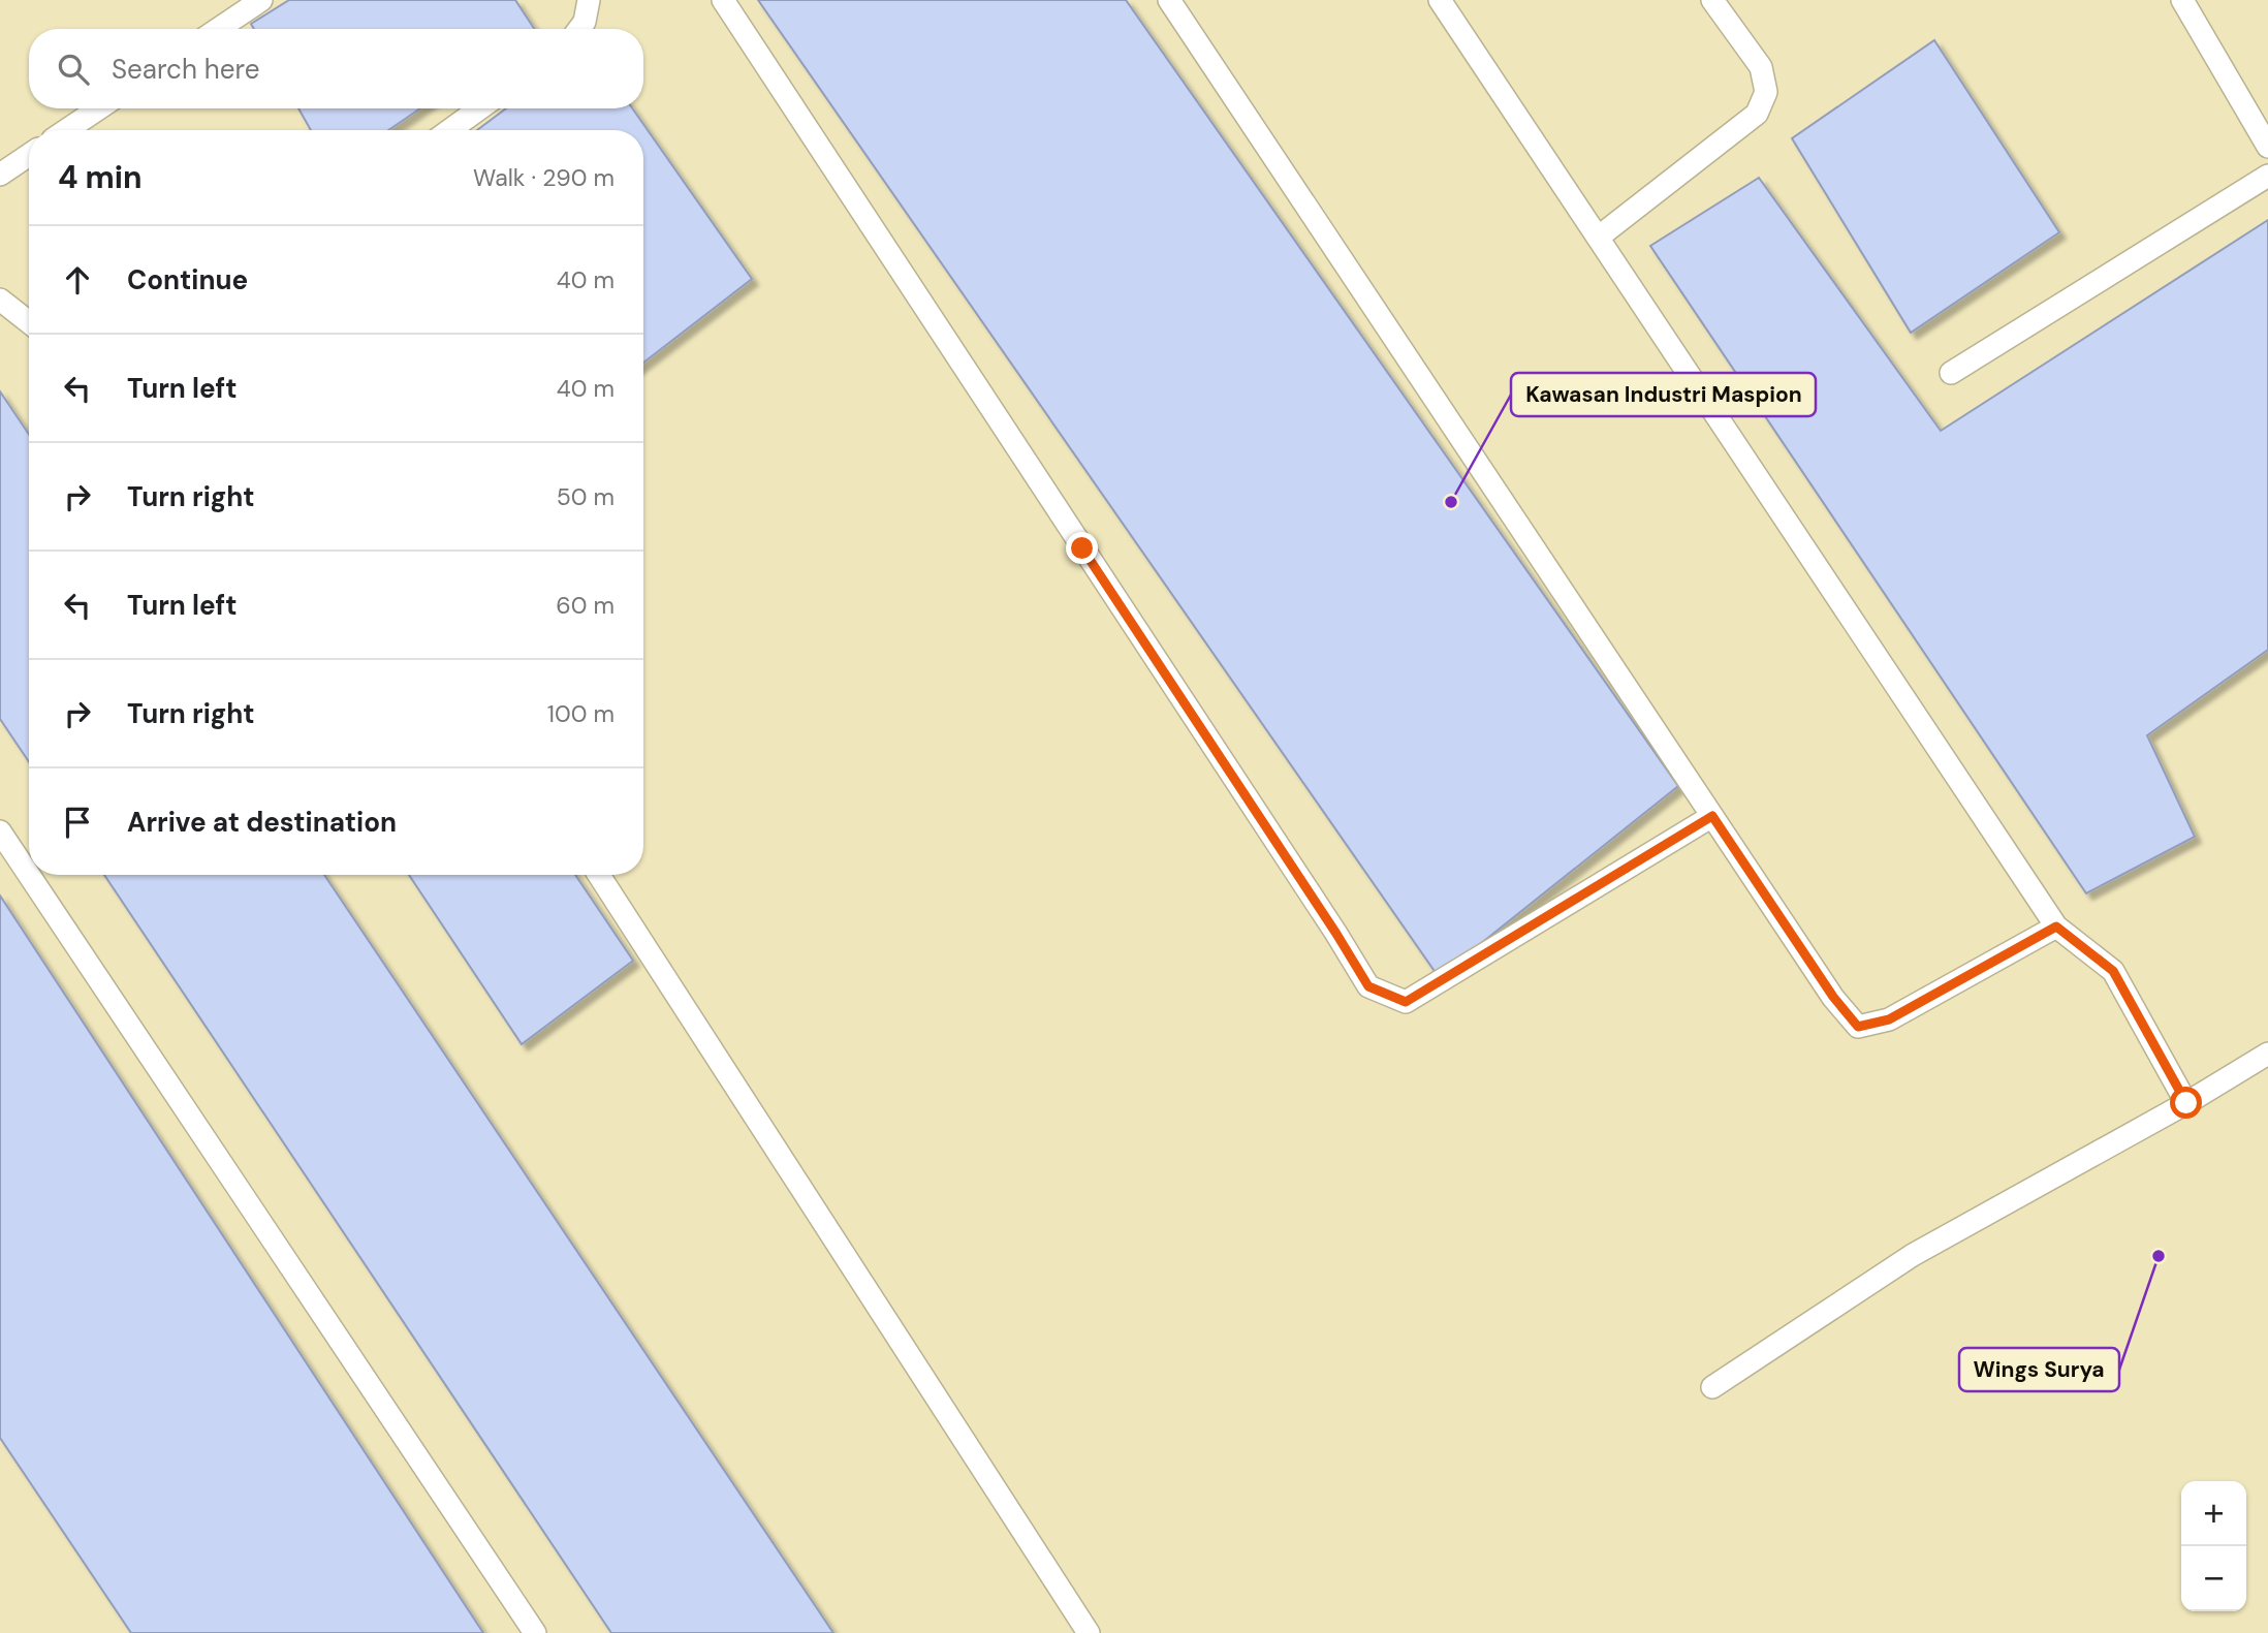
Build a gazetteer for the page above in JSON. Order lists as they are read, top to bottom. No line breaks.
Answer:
{"places":["Kawasan Industri Maspion","Wings Surya"],"page":{"search":"Search here","heading":["4 min","Walk · 290 m"],"list":[["Continue","40 m"],["Turn left","40 m"],["Turn right","50 m"],["Turn left","60 m"],["Turn right","100 m"],"Arrive at destination"],"map_buttons":["+","−"]}}
